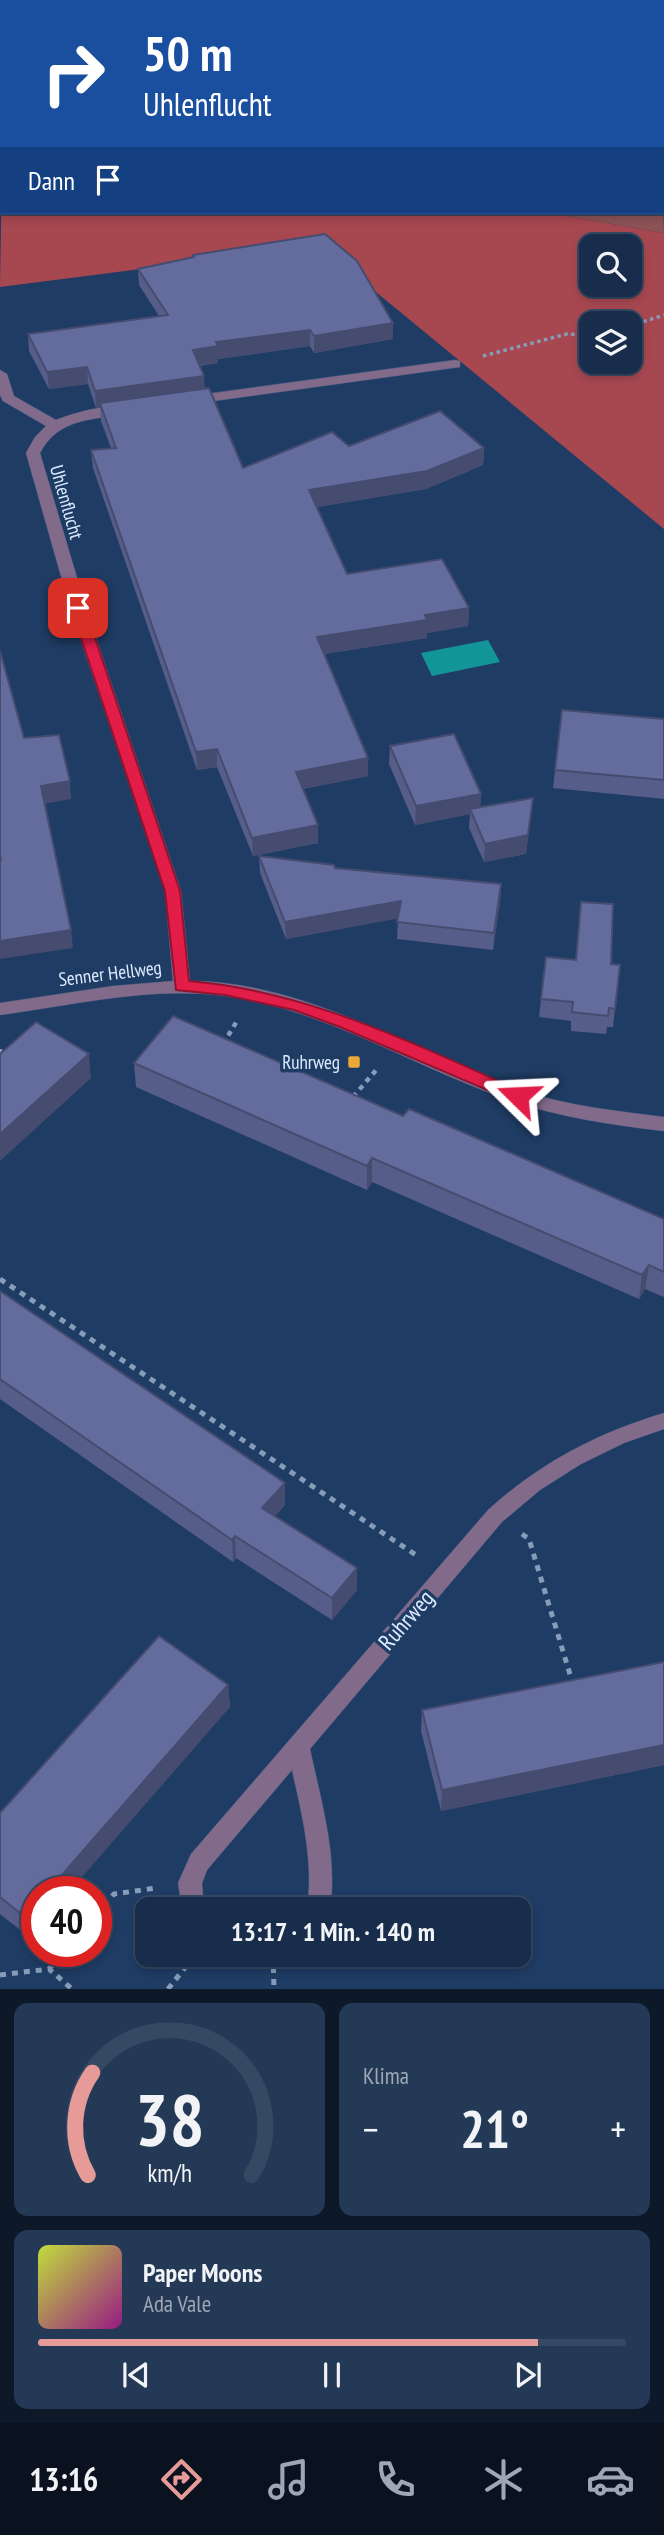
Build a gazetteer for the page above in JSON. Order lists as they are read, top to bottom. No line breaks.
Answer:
{"streets":{"street":["Uhlenflucht","Senner Hellweg","Ruhrweg"]},"crossings":[["Uhlenflucht","Senner Hellweg"]],"places":{"transit":["Ruhrweg"]},"page":{"turn":["50 m","Uhlenflucht"],"then":"Dann","limit":"40","trip":"13:17 · 1 Min. · 140 m","tile":"Klima","heat":["−","21°","+"],"song":["Paper Moons","Ada Vale"],"tabs":"13:16","gauge":["38","km/h"]}}
